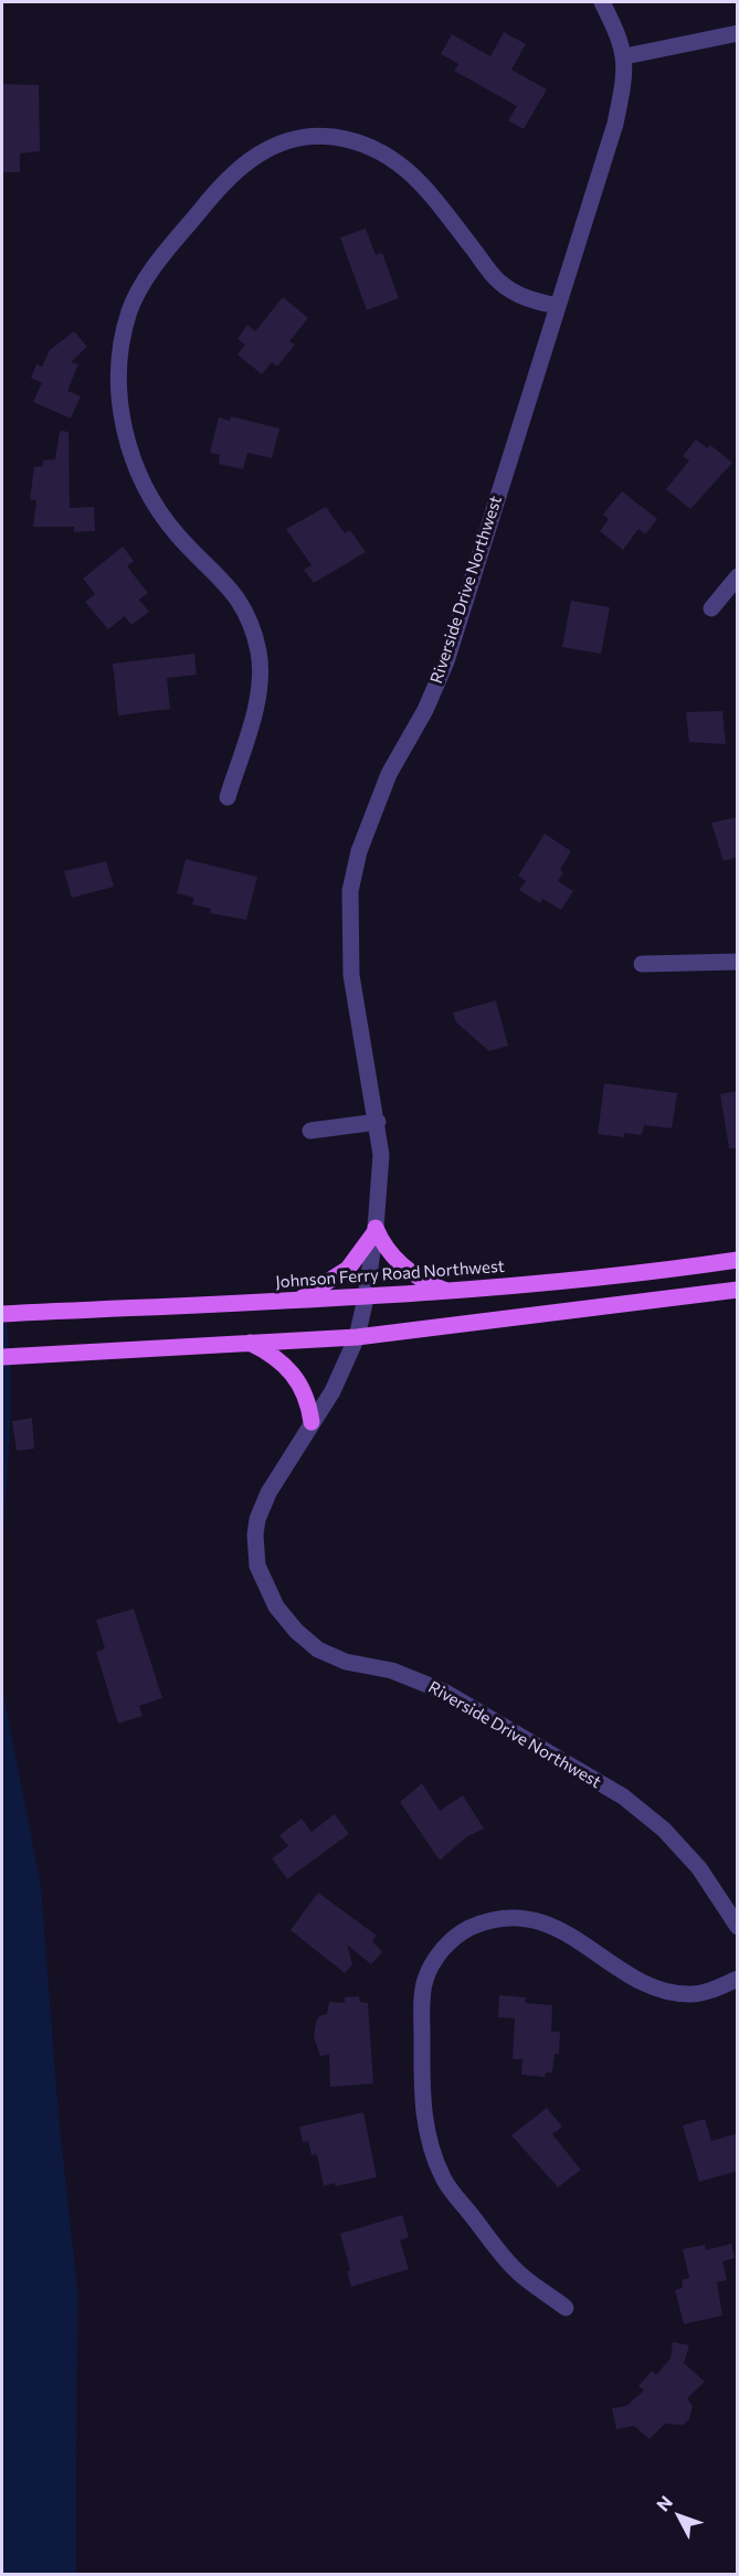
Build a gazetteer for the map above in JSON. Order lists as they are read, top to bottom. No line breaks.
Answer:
{"streets":{"main road":["Johnson Ferry Road Northwest"],"street":["Riverside Drive Northwest"]},"crossings":[["Riverside Drive Northwest","Johnson Ferry Road Northwest"]],"north":"top left"}
